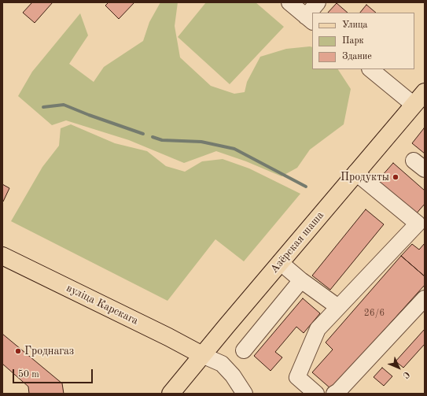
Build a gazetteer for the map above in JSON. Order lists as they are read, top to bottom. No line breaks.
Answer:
{"streets":{"main road":["Азёрская шаша","вуліца Карскага"]},"crossings":[["Азёрская шаша","вуліца Карскага"]],"places":["Продукты","Гроднагаз"],"house_numbers":["26/6"],"legend":["Улица","Парк","Здание"],"scale_bar":"50 m","north":"bottom right"}
